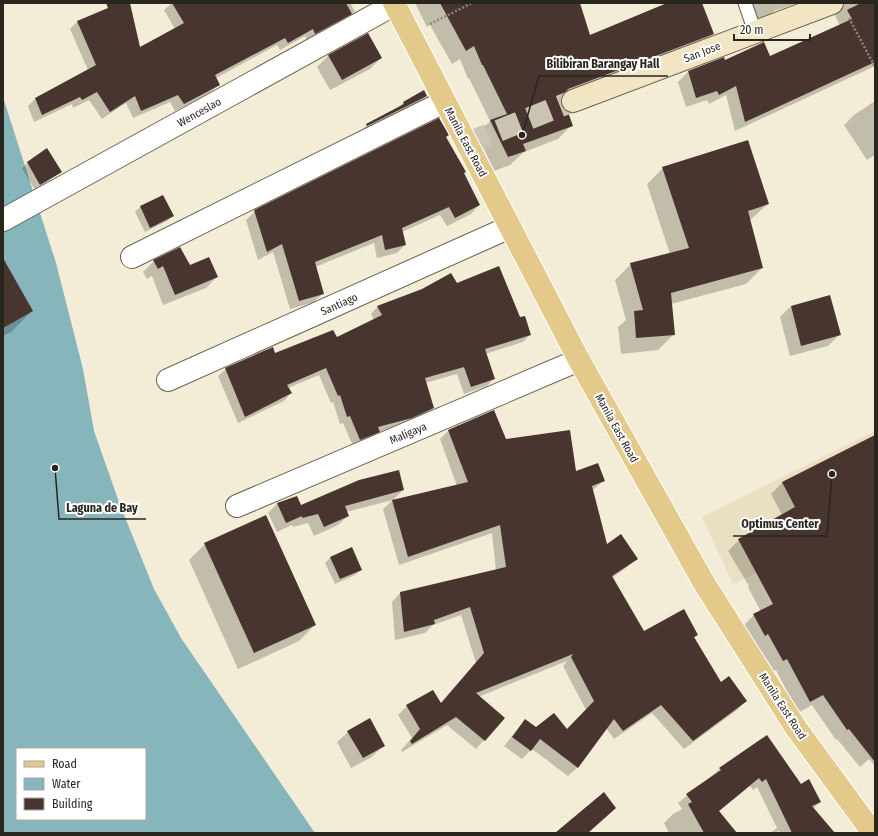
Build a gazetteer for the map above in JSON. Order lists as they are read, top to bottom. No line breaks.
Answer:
{"streets":{"main road":["Manila East Road"],"street":["San Jose","Wenceslao","Santiago","Maligaya"]},"crossings":[["Wenceslao","Manila East Road"],["Manila East Road","Santiago"],["Manila East Road","Maligaya"]],"places":["Bilibiran Barangay Hall","Laguna de Bay","Optimus Center"],"legend":["Road","Water","Building"],"scale_bar":"20 m"}
